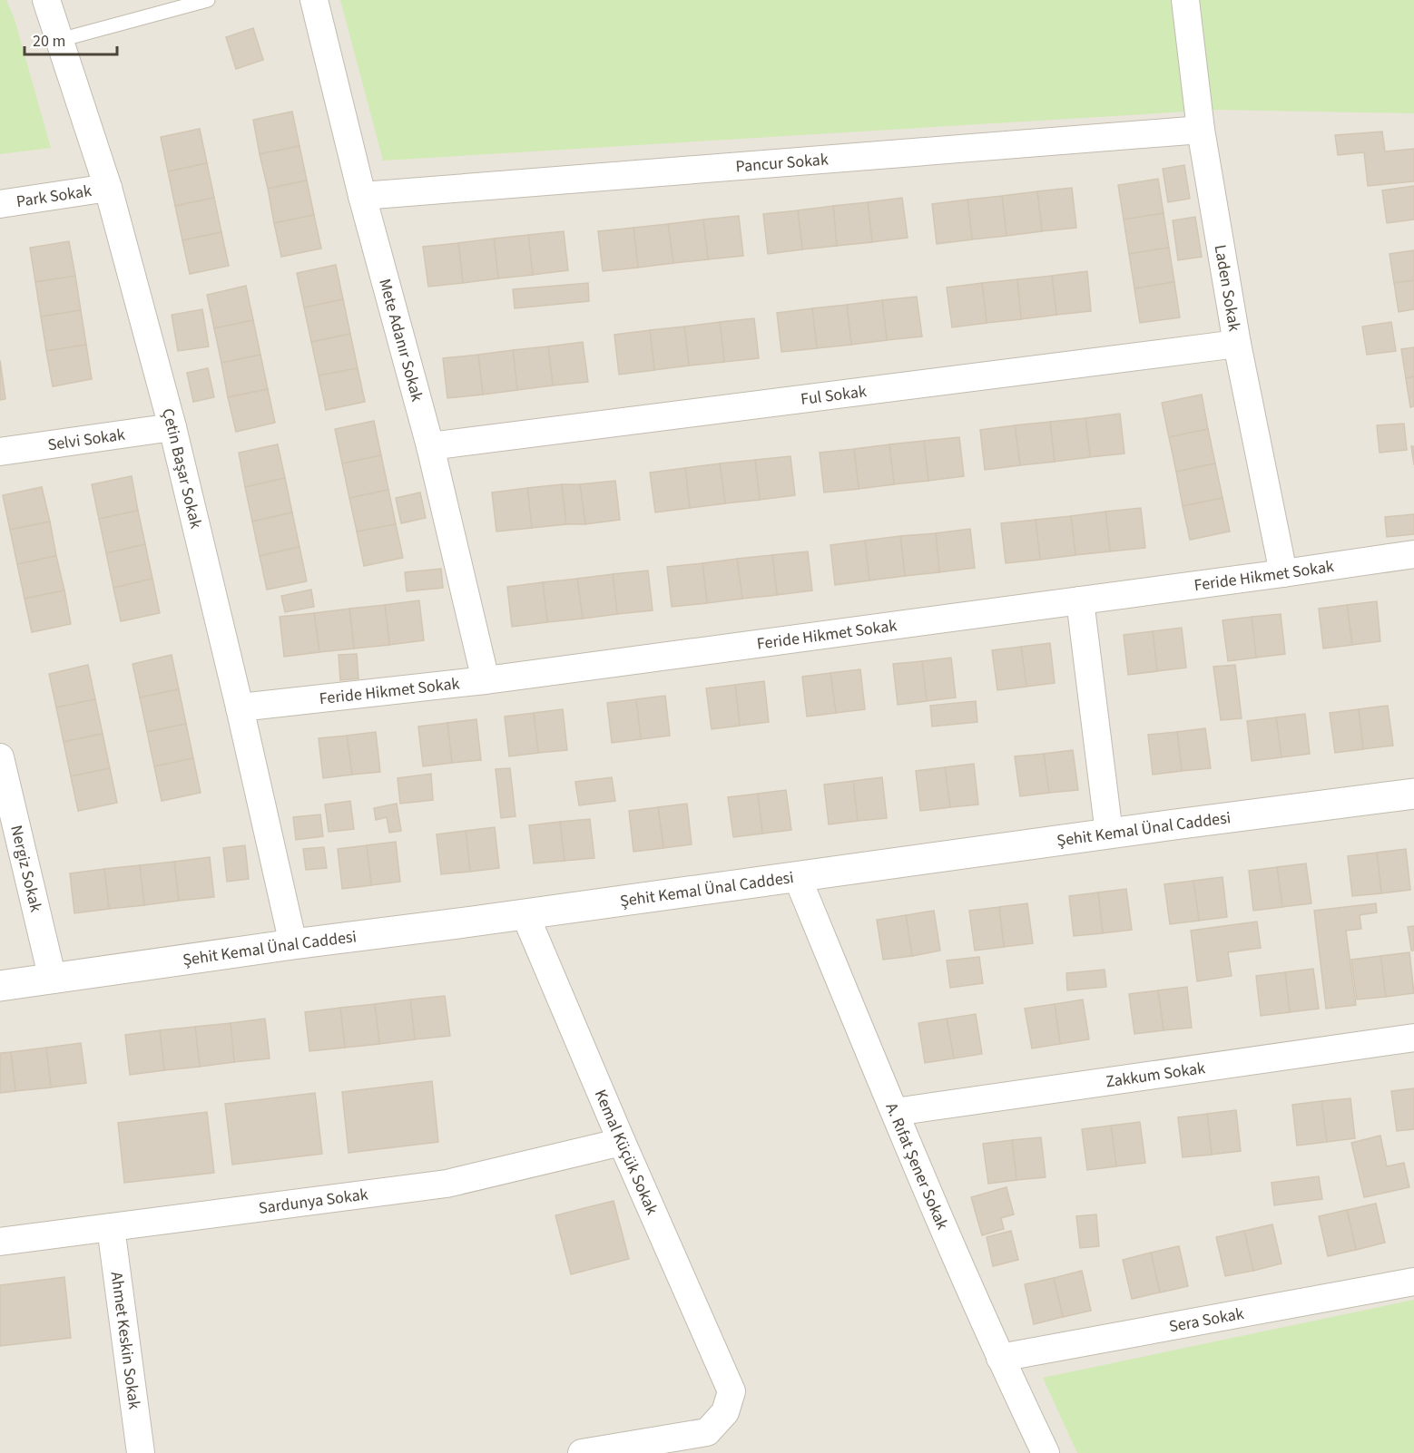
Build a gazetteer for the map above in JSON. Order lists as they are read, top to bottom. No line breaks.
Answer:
{"streets":{"street":["Pancur Sokak","Park Sokak","Laden Sokak","Mete Adanır Sokak","Ful Sokak","Selvi Sokak","Çetin Başar Sokak","Feride Hikmet Sokak","Şehit Kemal Ünal Caddesi","Nergiz Sokak","Zakkum Sokak","Kemal Küçük Sokak","A. Rıfat Şener Sokak","Sardunya Sokak","Sera Sokak","Ahmet Keskin Sokak"]},"crossings":[["Pancur Sokak","Laden Sokak"],["Pancur Sokak","Mete Adanır Sokak"],["Park Sokak","Çetin Başar Sokak"],["Laden Sokak","Ful Sokak"],["Laden Sokak","Feride Hikmet Sokak"],["Mete Adanır Sokak","Ful Sokak"],["Mete Adanır Sokak","Feride Hikmet Sokak"],["Selvi Sokak","Çetin Başar Sokak"],["Çetin Başar Sokak","Feride Hikmet Sokak"],["Çetin Başar Sokak","Şehit Kemal Ünal Caddesi"],["Şehit Kemal Ünal Caddesi","Nergiz Sokak"],["Şehit Kemal Ünal Caddesi","Kemal Küçük Sokak"],["Şehit Kemal Ünal Caddesi","A. Rıfat Şener Sokak"],["Zakkum Sokak","A. Rıfat Şener Sokak"],["Kemal Küçük Sokak","Sardunya Sokak"],["A. Rıfat Şener Sokak","Sera Sokak"],["Sardunya Sokak","Ahmet Keskin Sokak"]],"scale_bar":"20 m"}
